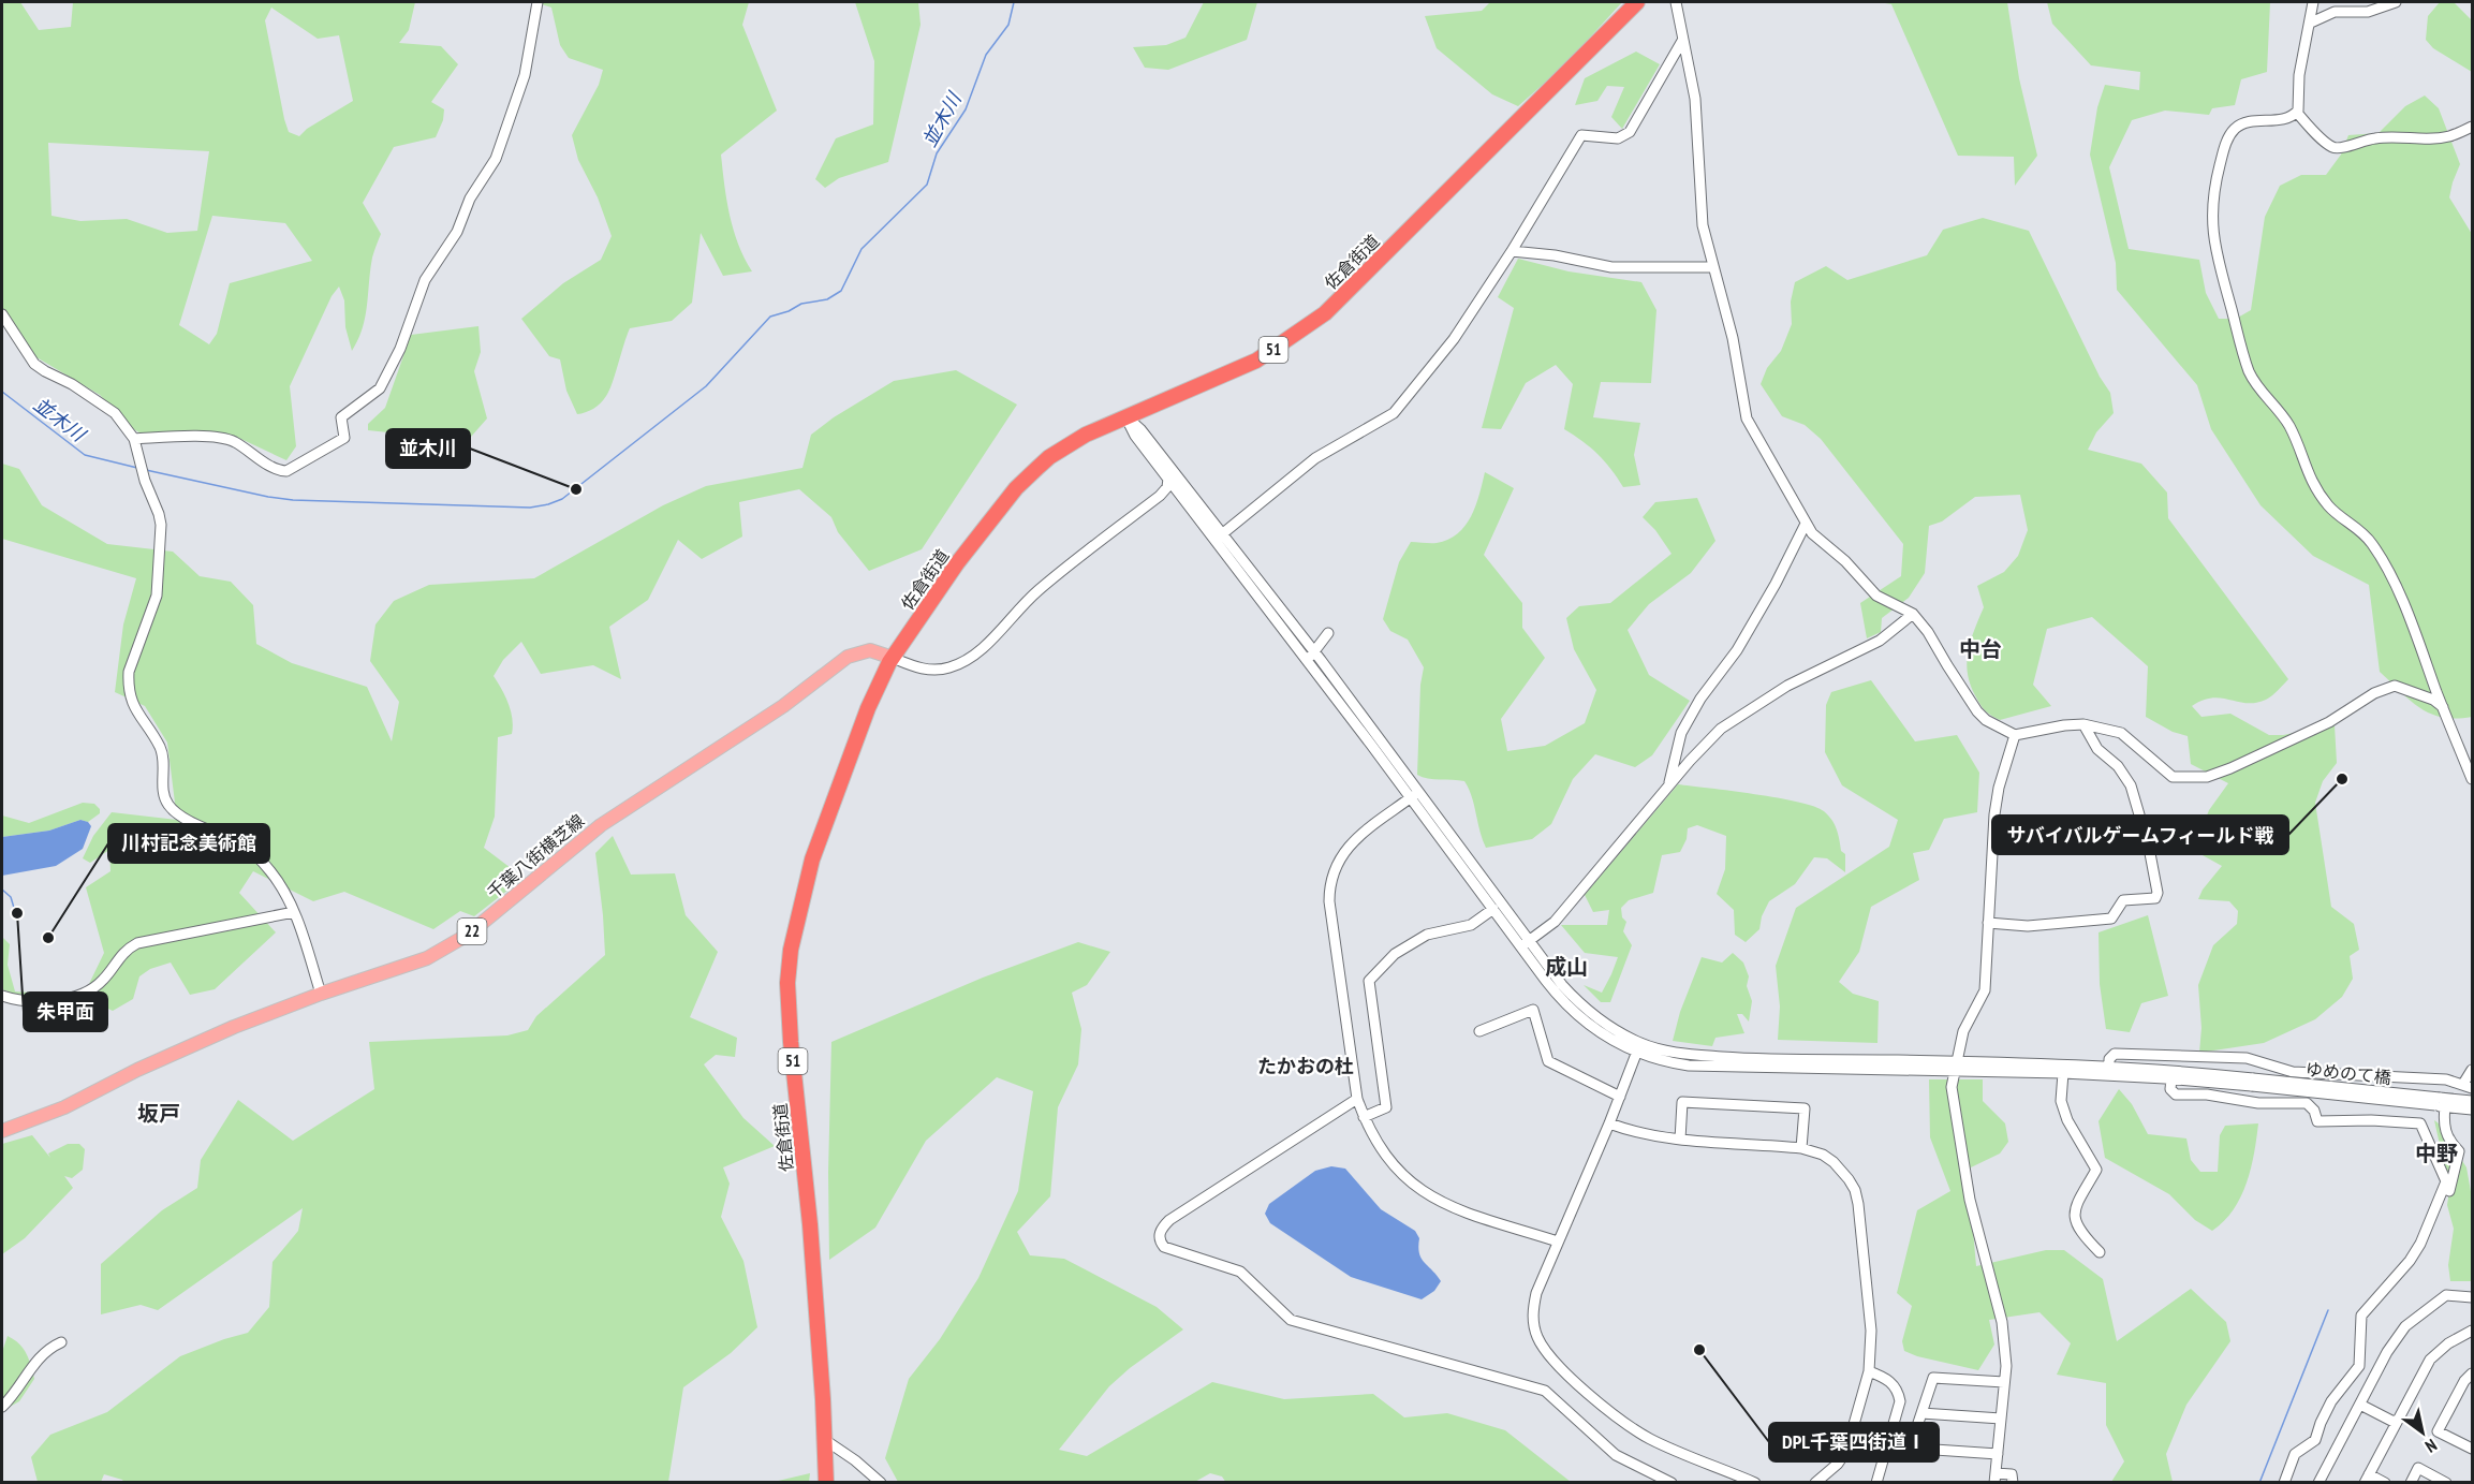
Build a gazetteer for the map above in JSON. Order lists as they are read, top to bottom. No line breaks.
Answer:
{"streets":{"highway":["佐倉街道","51"],"main road":["千葉八街横芝線","22"],"street":["ゆめのて橋"]},"crossings":[["佐倉街道","千葉八街横芝線"]],"districts":["中台","成山","たかおの杜","坂戸","中野"],"water":["並木川"],"places":["並木川","サバイバルゲームフィールド戦","朱甲面","川村記念美術館","DPL千葉四街道Ⅰ"],"north":"bottom right"}
